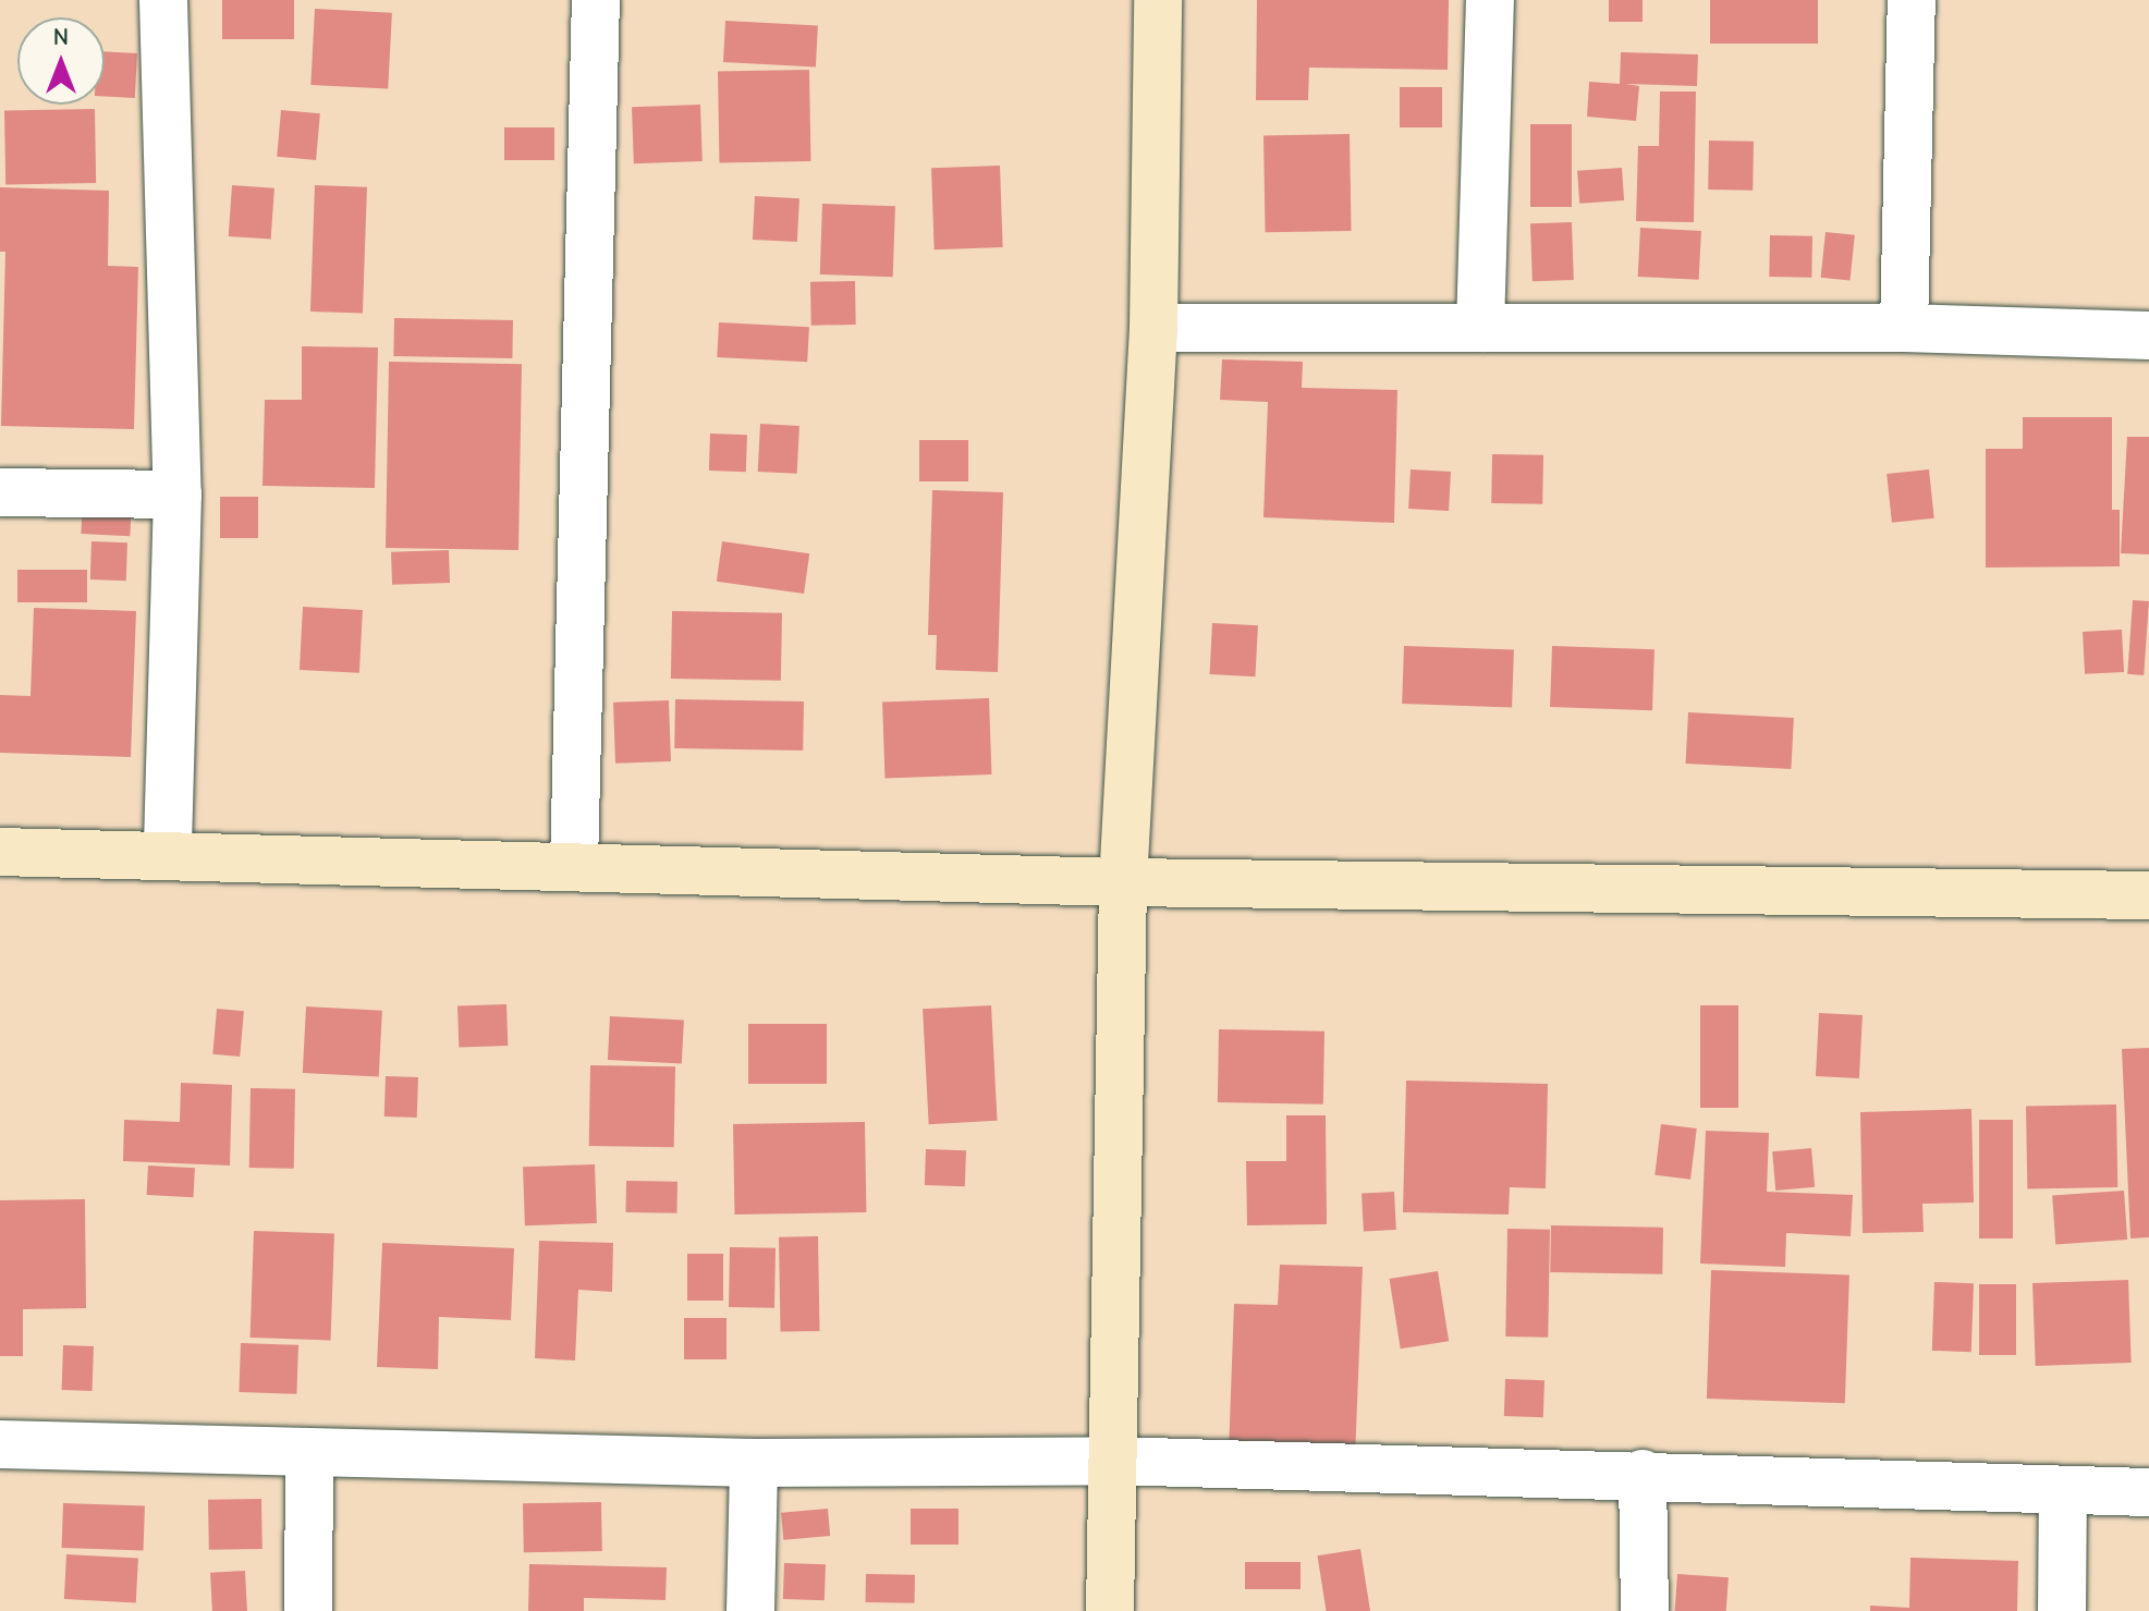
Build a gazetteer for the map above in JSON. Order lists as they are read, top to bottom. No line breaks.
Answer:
{"north":"top"}
